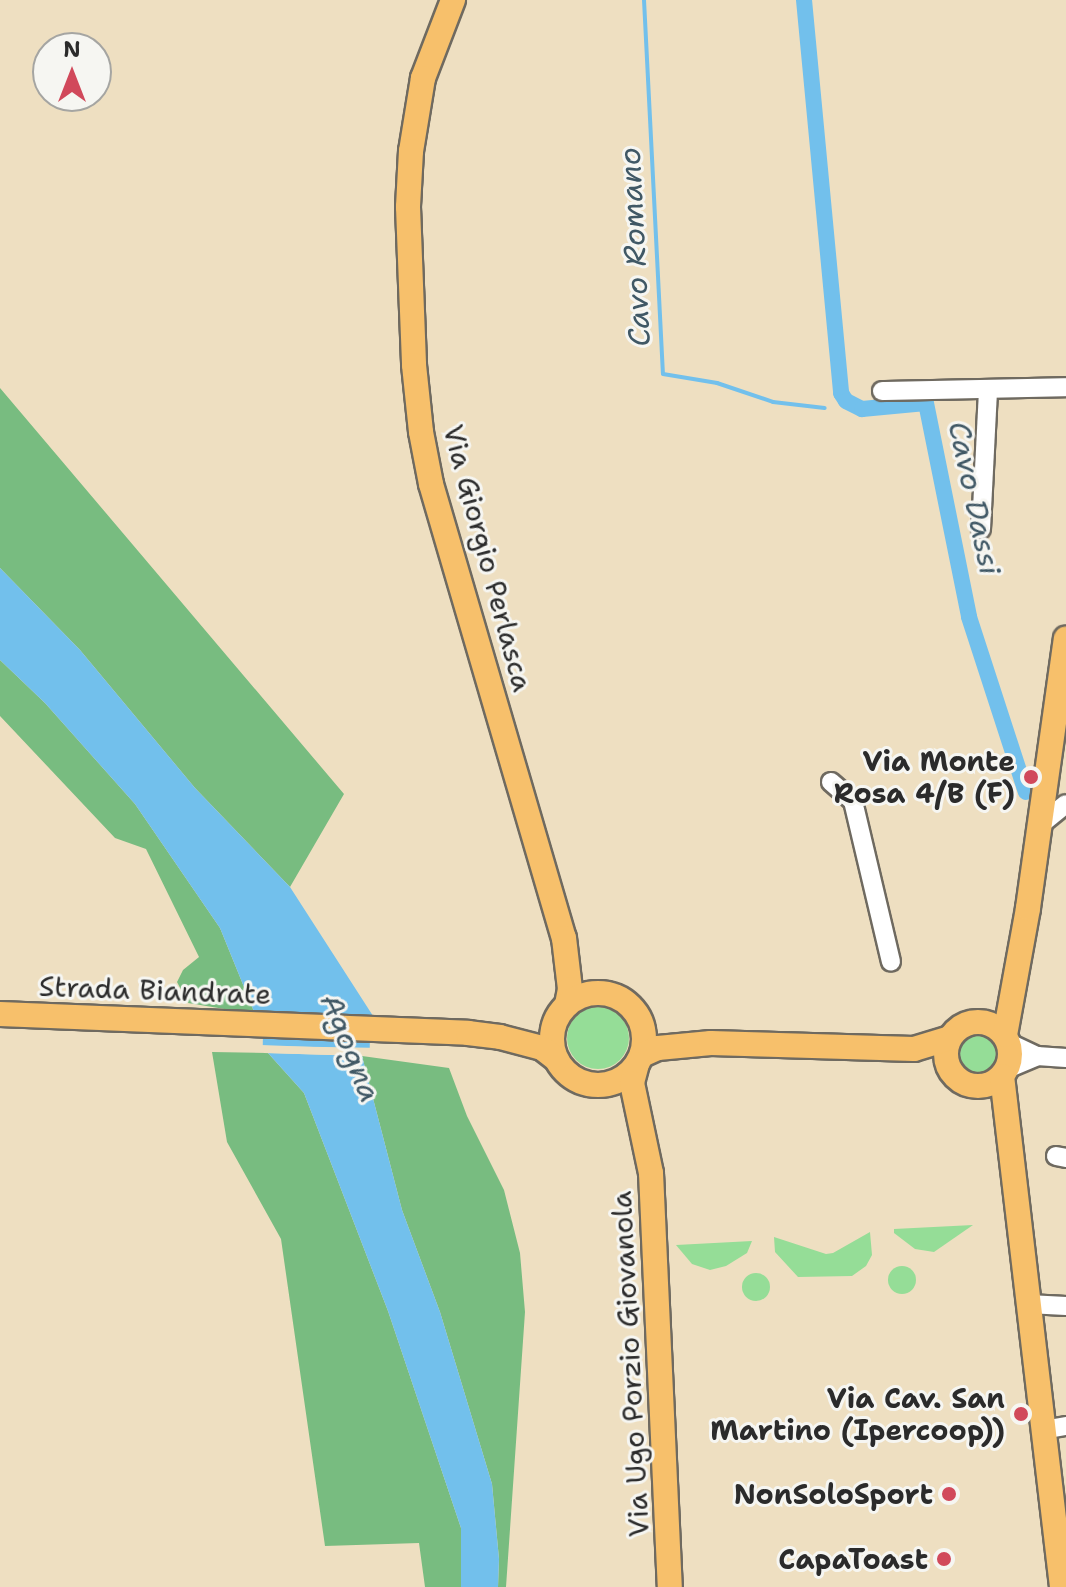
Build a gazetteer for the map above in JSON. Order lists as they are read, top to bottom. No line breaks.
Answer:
{"streets":{"main road":["Via Giorgio Perlasca","Strada Biandrate","Via Ugo Porzio Giovanola"]},"crossings":[["Via Giorgio Perlasca","Strada Biandrate"],["Via Giorgio Perlasca","Via Ugo Porzio Giovanola"],["Strada Biandrate","Via Ugo Porzio Giovanola"]],"water":["Cavo Romano","Cavo Dassi","Agogna"],"places":["Via Monte Rosa 4/B (F)","Via Cav. San Martino (Ipercoop))","NonSoloSport","CapaToast"],"north":"top"}
